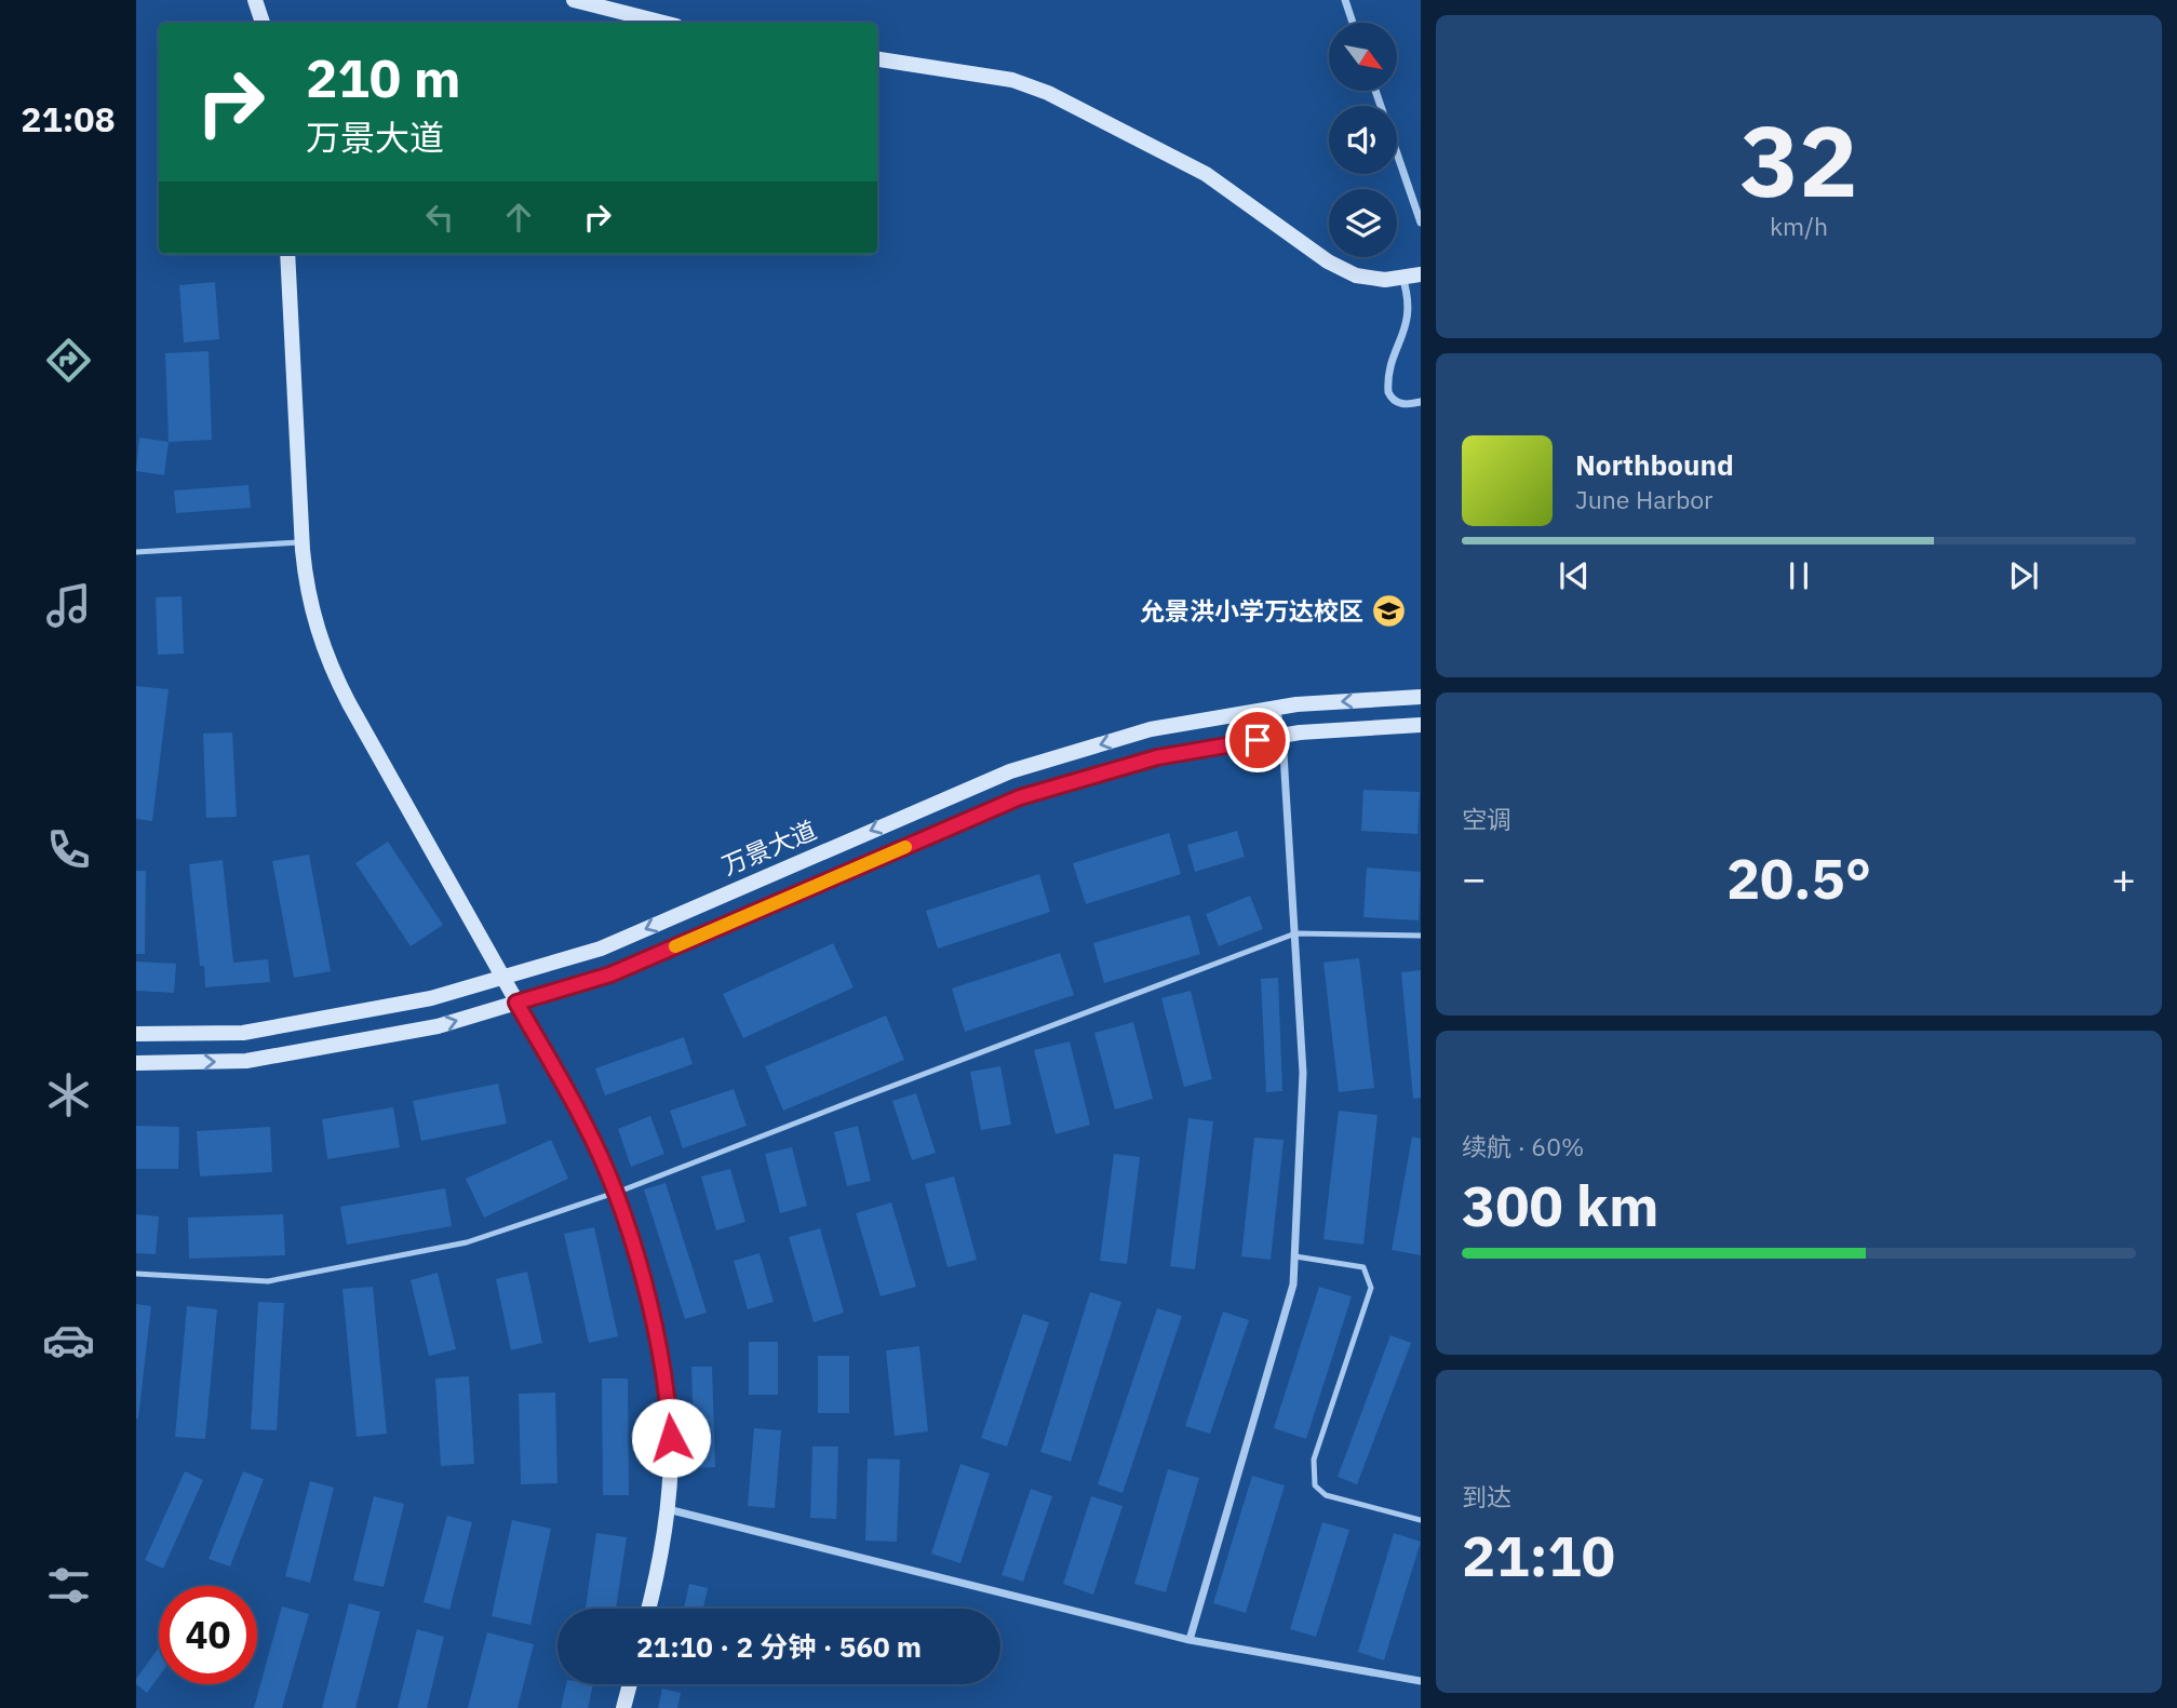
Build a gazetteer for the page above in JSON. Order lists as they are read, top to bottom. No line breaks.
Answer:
{"streets":{"main road":["万景大道"]},"places":{"school or university":["允景洪小学万达校区"]},"north":"bottom right","page":{"tabs":"21:08","tile":[["32","km/h"],"空调",["续航 · 60%","300 km"],["到达","21:10"]],"turn":["210 m","万景大道"],"song":["Northbound","June Harbor"],"heat":["−","20.5°","+"],"limit":"40","trip":"21:10 · 2 分钟 · 560 m"}}
